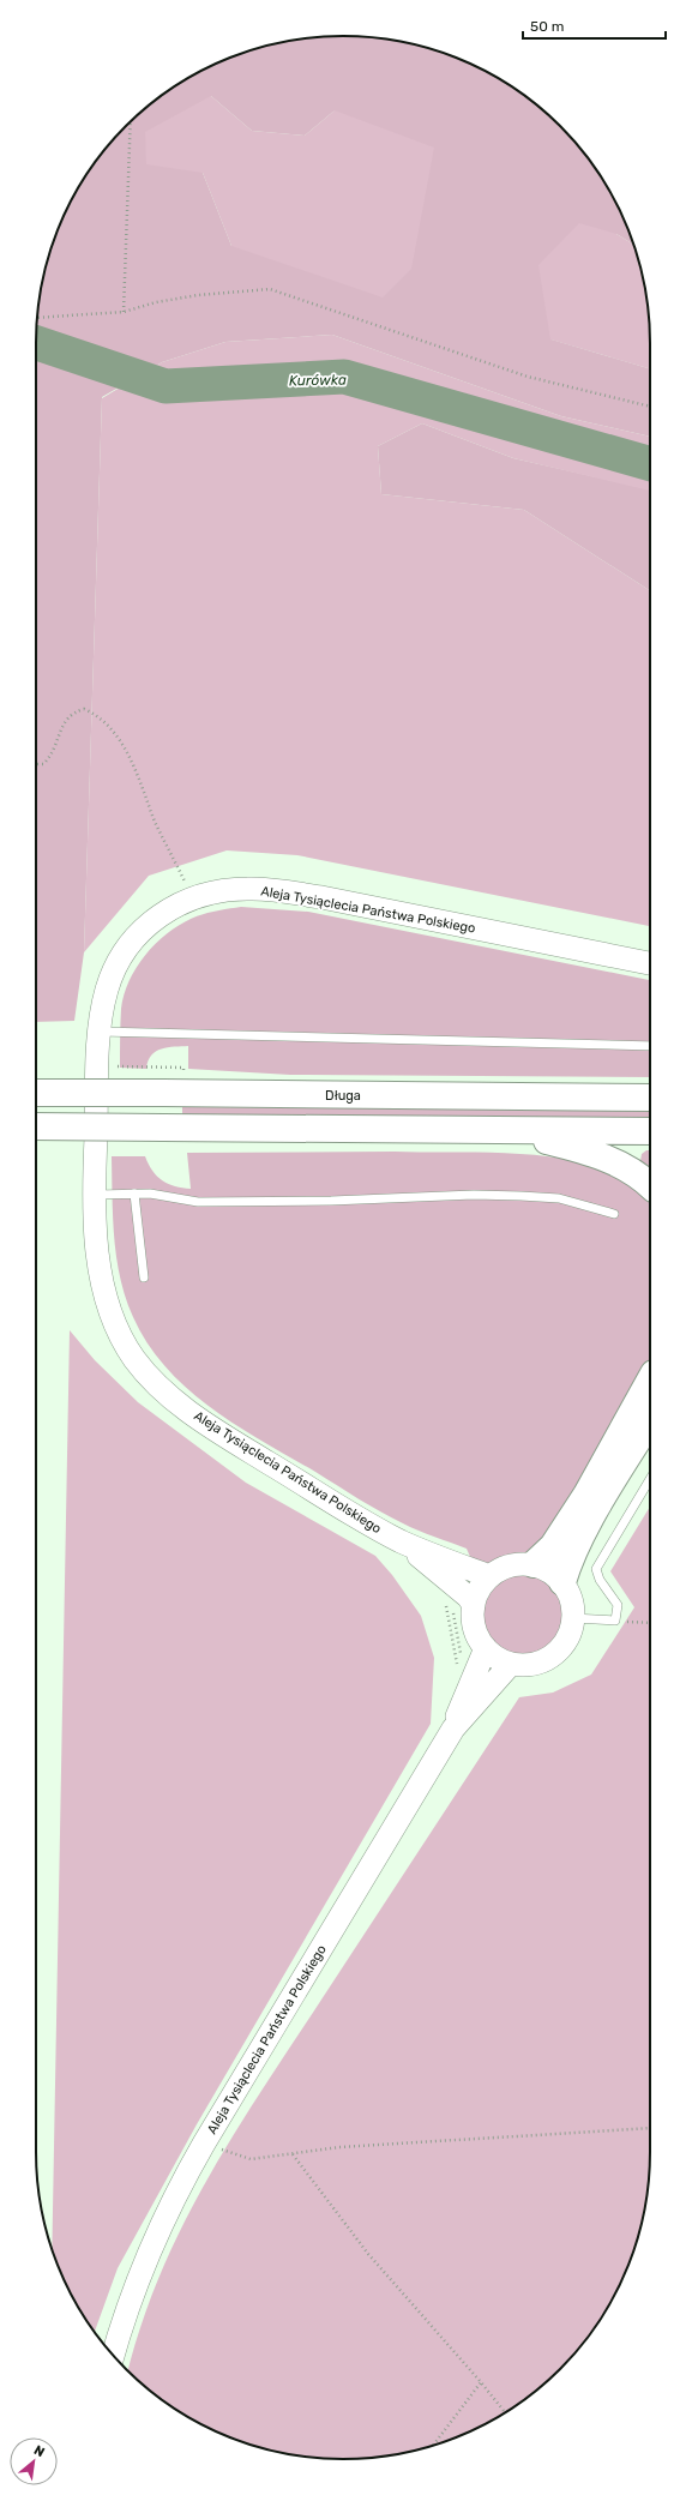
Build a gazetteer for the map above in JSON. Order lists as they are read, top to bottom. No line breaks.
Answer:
{"streets":{"highway":["Długa"],"street":["Aleja Tysiąclecia Państwa Polskiego"]},"water":["Kurówka"],"scale_bar":"50 m","north":"top right"}
